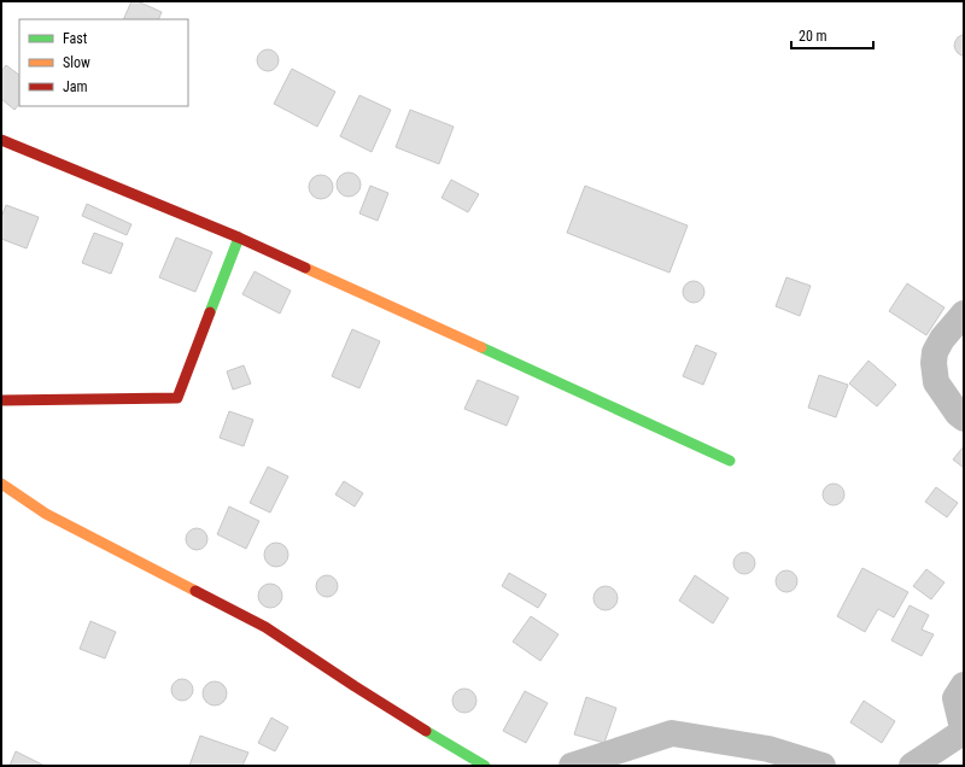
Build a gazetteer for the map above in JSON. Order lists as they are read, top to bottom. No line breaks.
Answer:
{"legend":["Fast","Slow","Jam"],"scale_bar":"20 m"}
